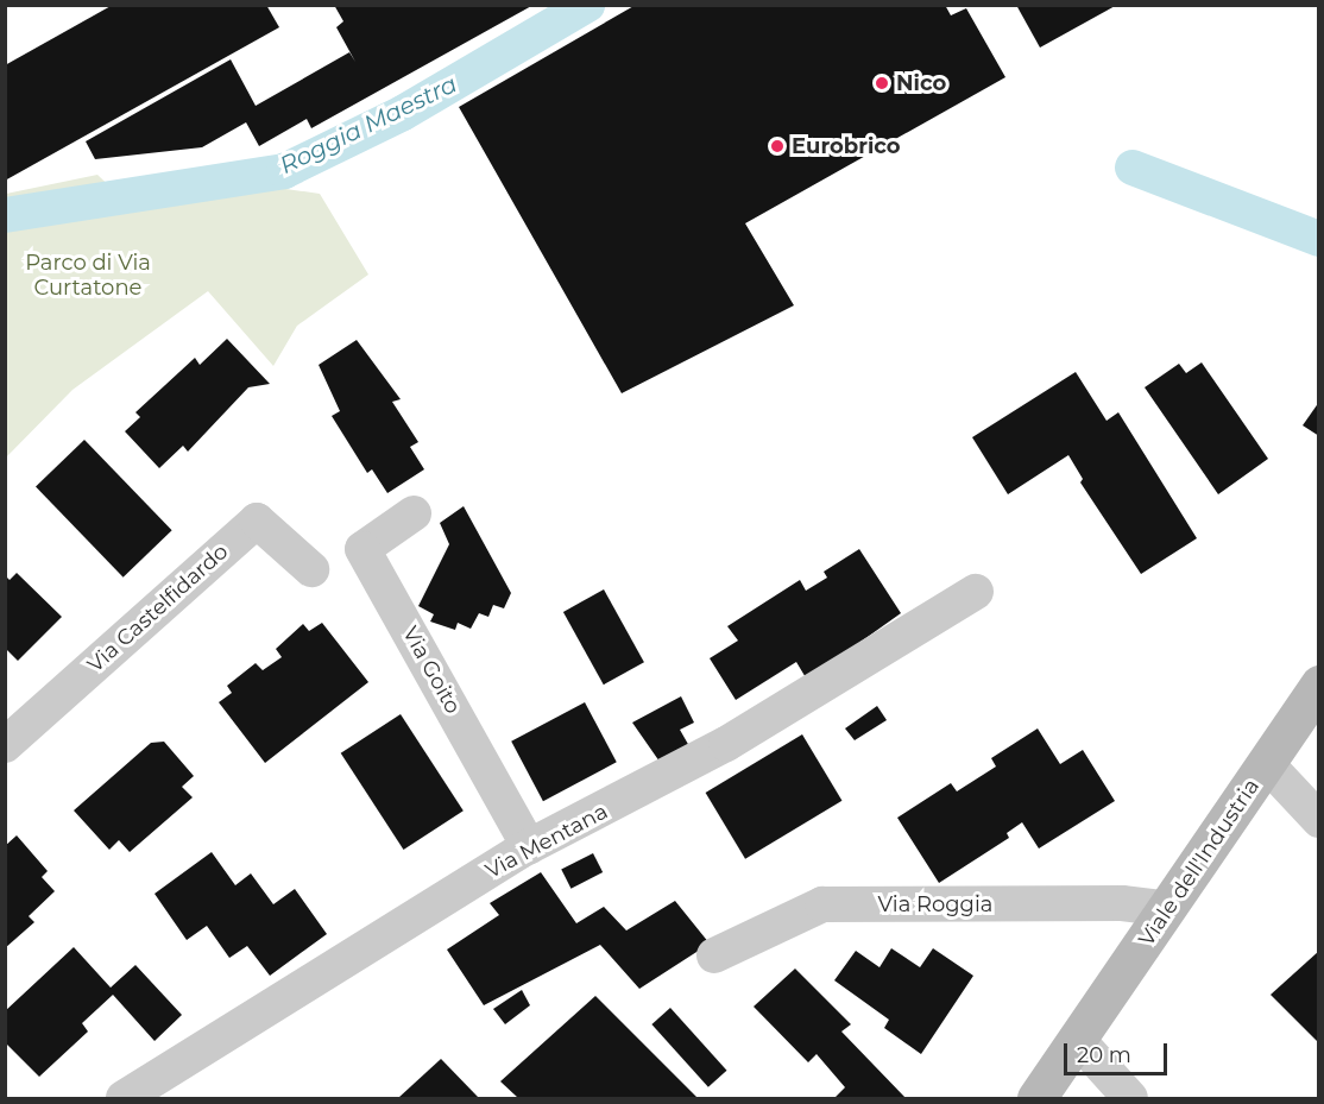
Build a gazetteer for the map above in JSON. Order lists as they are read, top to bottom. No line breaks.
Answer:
{"streets":{"main road":["Viale dell'Industria"],"street":["Via Castelfidardo","Via Goito","Via Mentana","Via Roggia"]},"crossings":[["Via Goito","Via Mentana"],["Viale dell'Industria","Via Roggia"]],"water":["Roggia Maestra"],"parks":["Parco di Via Curtatone"],"places":["Nico","Eurobrico"],"scale_bar":"20 m"}
